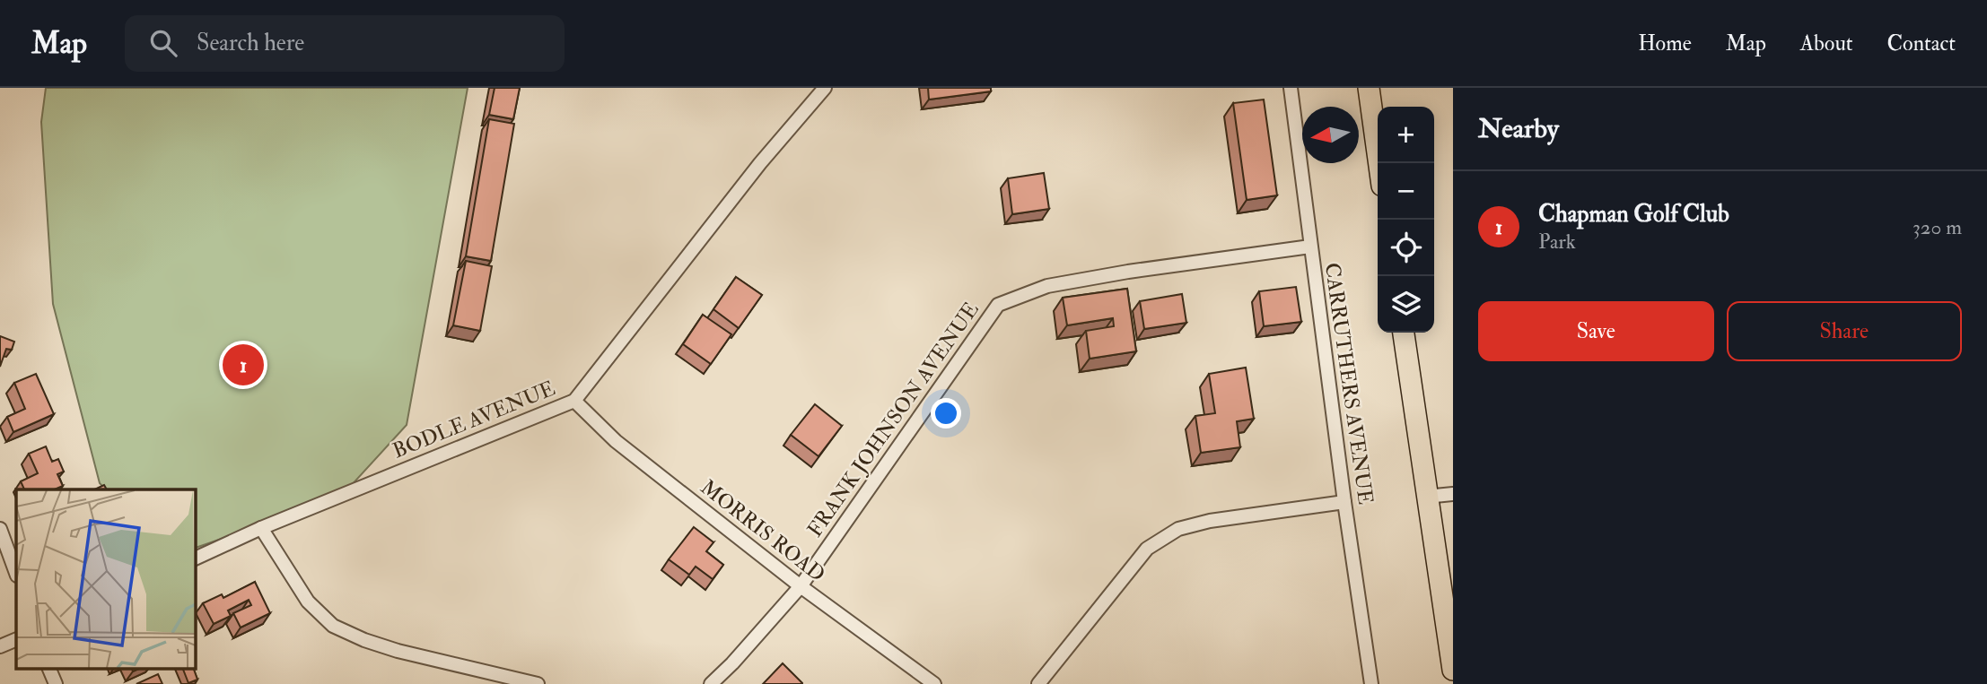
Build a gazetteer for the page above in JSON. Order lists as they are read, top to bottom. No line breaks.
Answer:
{"streets":{"street":["CARRUTHERS AVENUE","BODLE AVENUE","FRANK JOHNSON AVENUE","MORRIS ROAD"]},"crossings":[["CARRUTHERS AVENUE","FRANK JOHNSON AVENUE"],["BODLE AVENUE","MORRIS ROAD"],["FRANK JOHNSON AVENUE","MORRIS ROAD"]],"north":"left","page":{"header":"Map","search":"Search here","nav":["Home","Map","About","Contact"],"heading":"Nearby","map_buttons":["+","−"],"list":[{"mark":"1","name":"Chapman Golf Club","note":"Park","value":"320 m"}],"buttons":["Save","Share"],"pins":"1"}}
